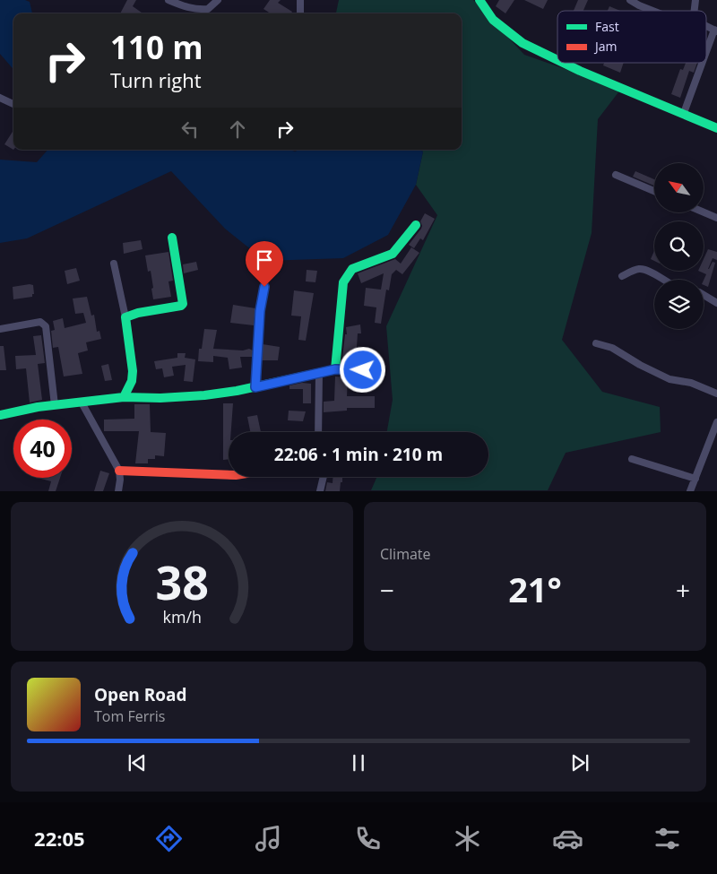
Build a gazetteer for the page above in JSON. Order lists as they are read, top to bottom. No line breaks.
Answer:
{"legend":["Fast","Jam"],"north":"top left","page":{"turn":["110 m","Turn right"],"limit":"40","trip":"22:06 · 1 min · 210 m","tile":"Climate","heat":["−","21°","+"],"song":["Open Road","Tom Ferris"],"tabs":"22:05","gauge":["38","km/h"]}}
